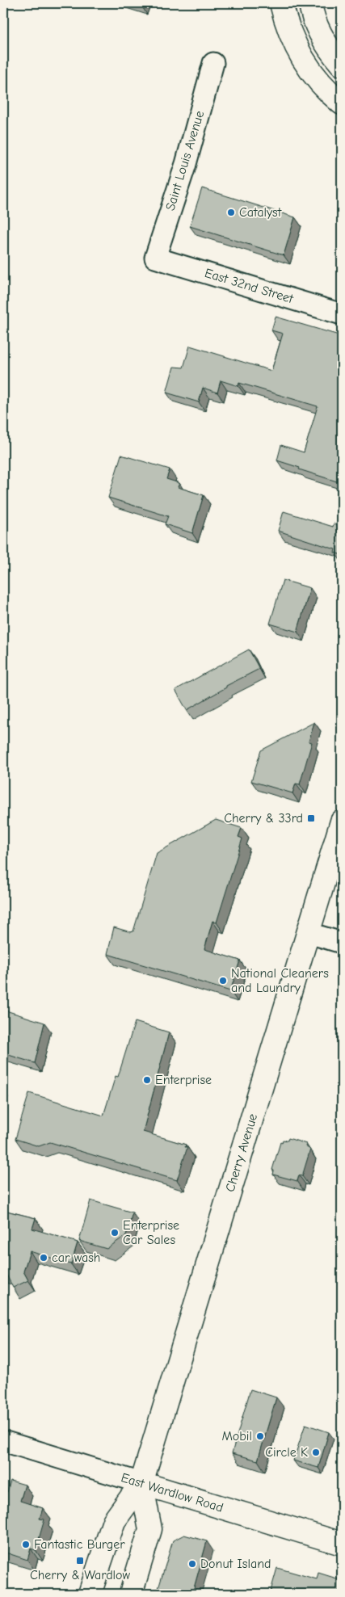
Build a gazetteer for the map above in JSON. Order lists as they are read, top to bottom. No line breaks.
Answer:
{"streets":{"main road":["Cherry Avenue","East Wardlow Road"],"street":["Saint Louis Avenue","East 32nd Street"]},"crossings":[["Saint Louis Avenue","East 32nd Street"],["Cherry Avenue","East Wardlow Road"]],"places":{"other":["Catalyst","National Cleaners and Laundry","Enterprise","Enterprise Car Sales","car wash","Mobil","Circle K","Fantastic Burger","Donut Island"],"transit":["Cherry & 33rd","Cherry & Wardlow"]}}
